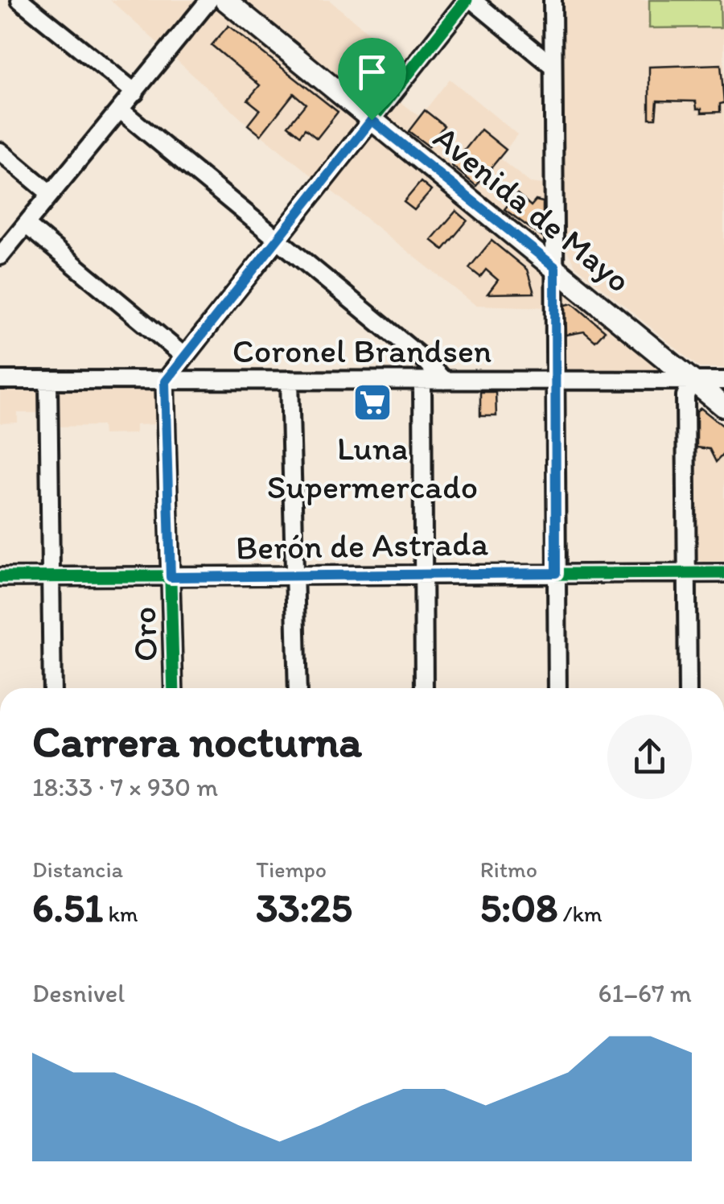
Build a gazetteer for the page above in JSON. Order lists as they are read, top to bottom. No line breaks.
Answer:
{"streets":{"main road":["Avenida de Mayo"],"street":["Coronel Brandsen","Berón de Astrada","Oro"]},"crossings":[["Avenida de Mayo","Coronel Brandsen"],["Coronel Brandsen","Oro"],["Berón de Astrada","Oro"]],"places":{"supermarket":["Luna Supermercado"]},"page":{"heading":["Carrera nocturna","18:33 · 7 × 930 m"],"stats":[["Distancia","6.51 km"],["Tiempo","33:25"],["Ritmo","5:08 /km"]],"chart":["Desnivel","61–67 m"]}}
